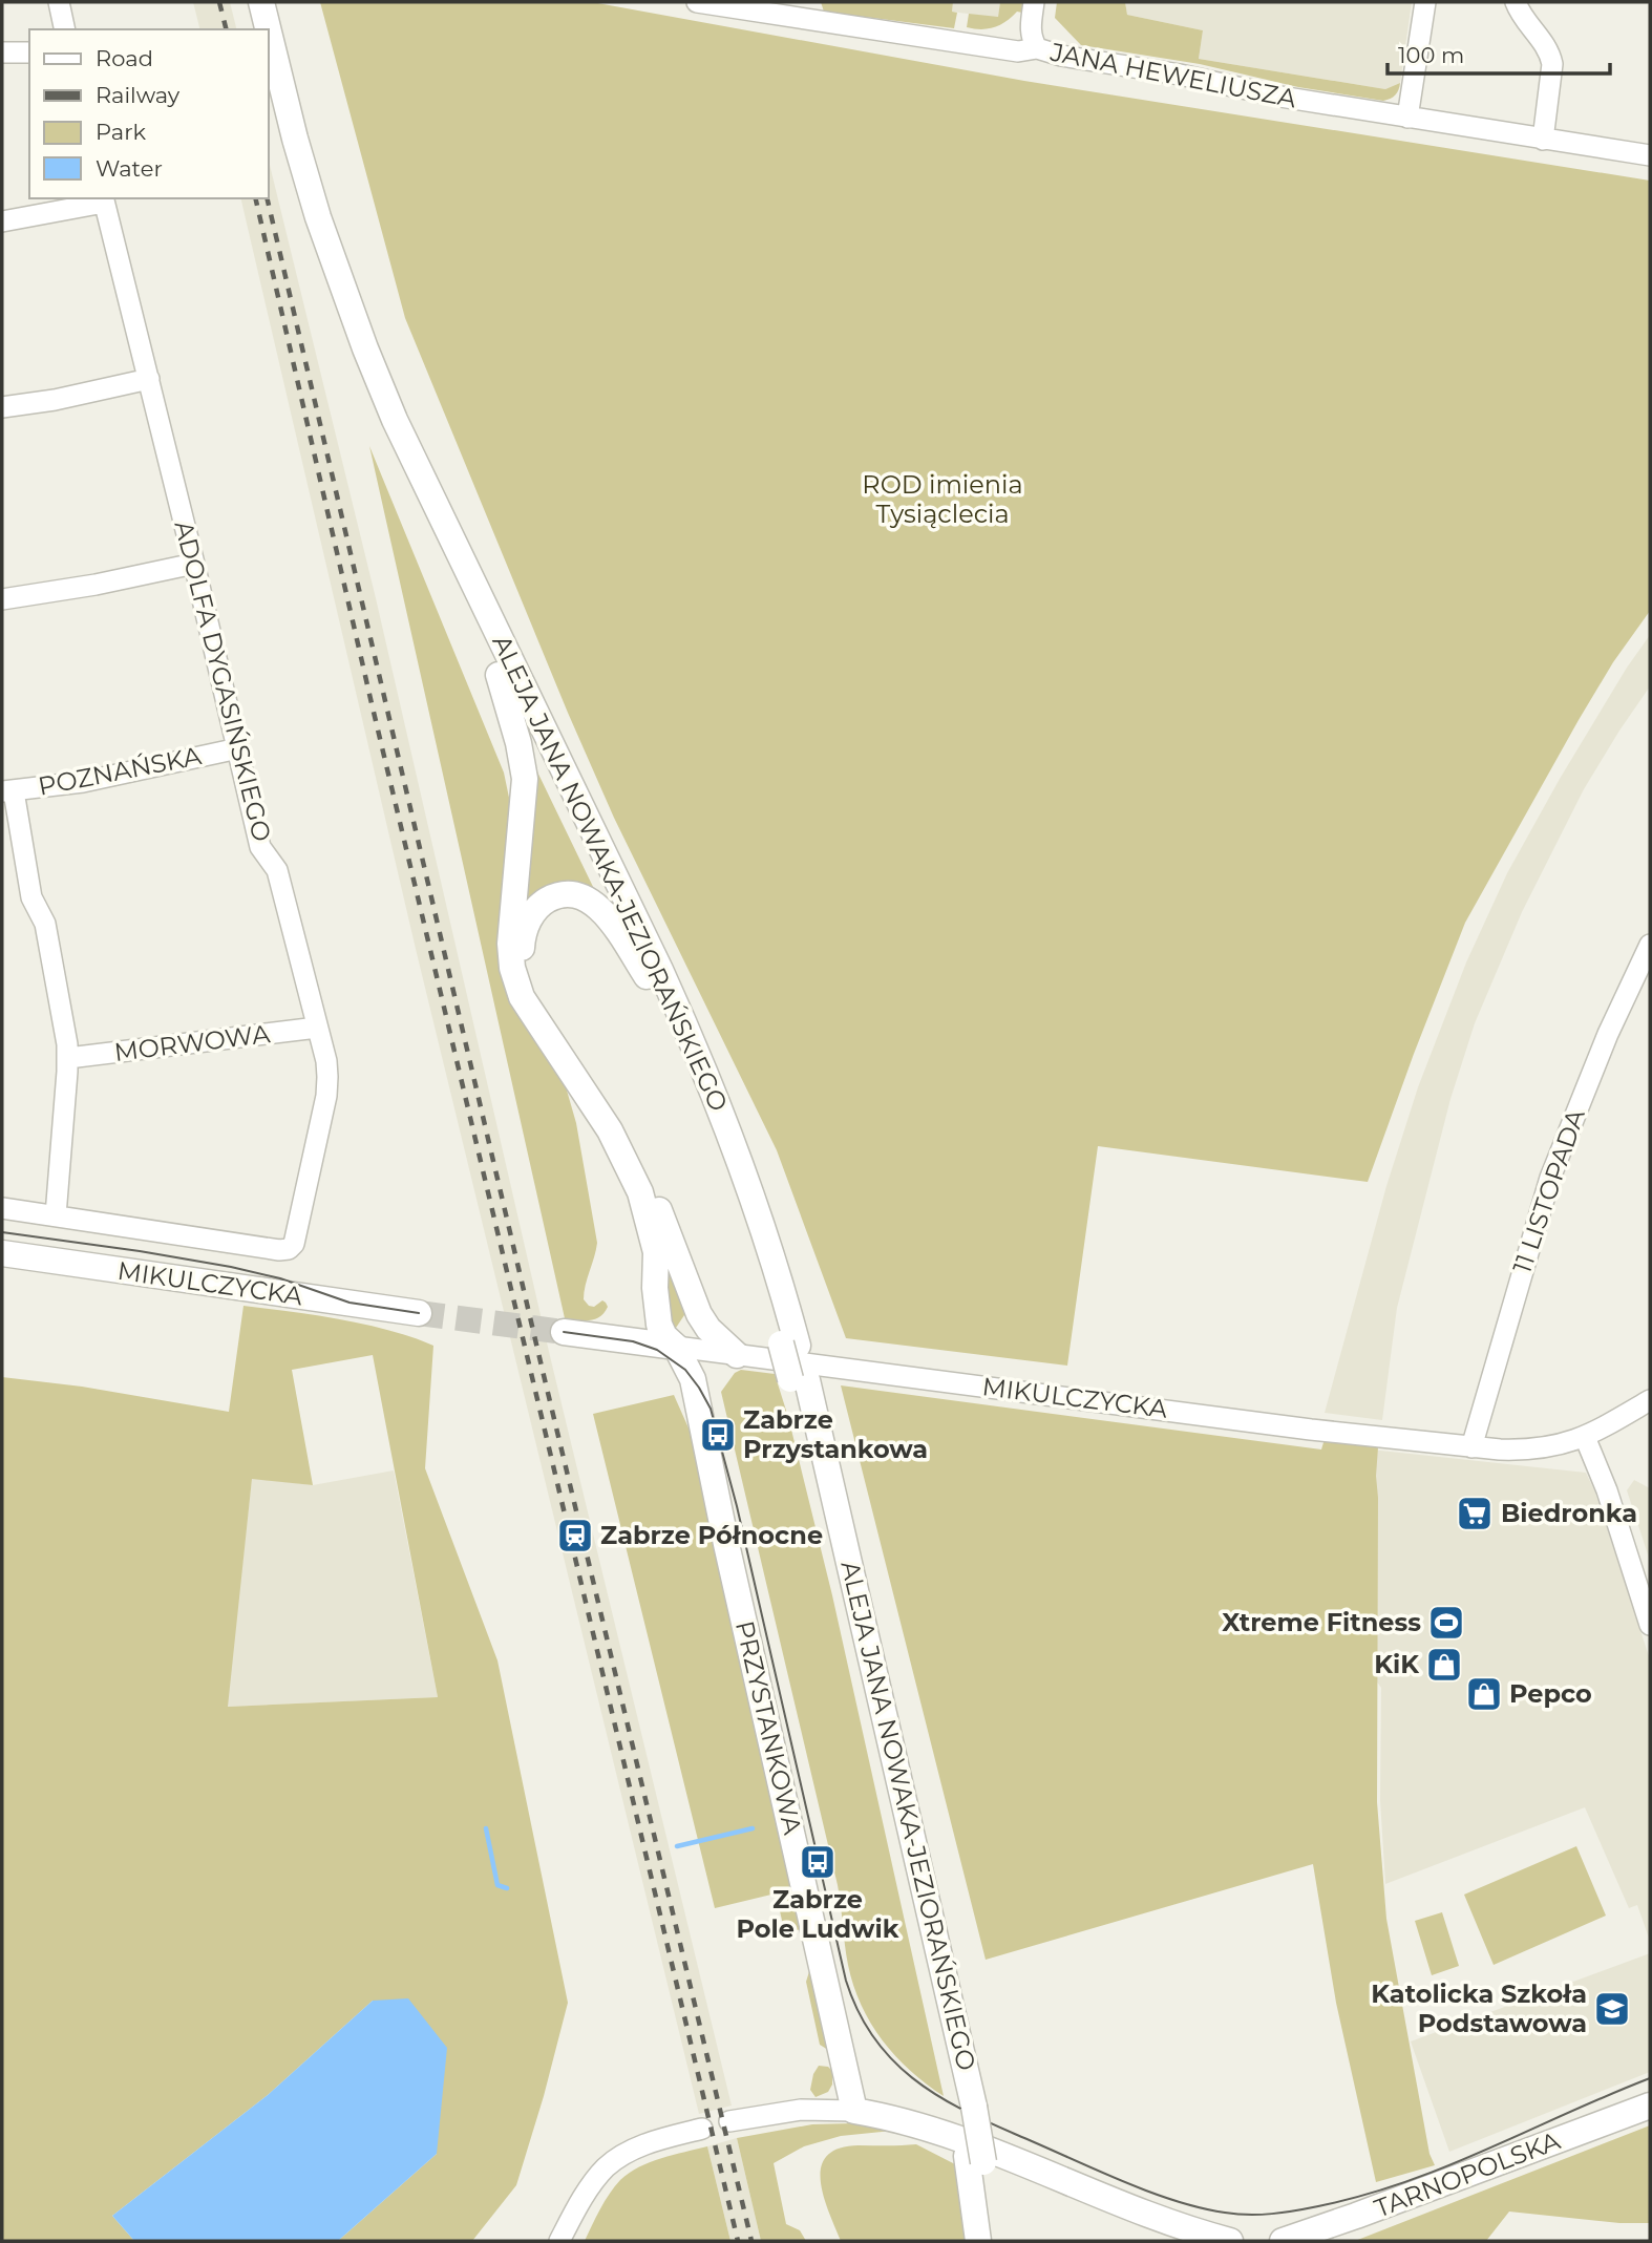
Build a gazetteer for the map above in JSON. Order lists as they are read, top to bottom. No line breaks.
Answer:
{"streets":{"main road":["ALEJA JANA NOWAKA-JEZIORAŃSKIEGO","MIKULCZYCKA","PRZYSTANKOWA","TARNOPOLSKA"],"street":["JANA HEWELIUSZA","ADOLFA DYGASIŃSKIEGO","POZNAŃSKA","MORWOWA","11 LISTOPADA"]},"crossings":[["ADOLFA DYGASIŃSKIEGO","POZNAŃSKA"],["ADOLFA DYGASIŃSKIEGO","MORWOWA"],["ADOLFA DYGASIŃSKIEGO","MIKULCZYCKA"],["ALEJA JANA NOWAKA-JEZIORAŃSKIEGO","PRZYSTANKOWA"],["11 LISTOPADA","MIKULCZYCKA"],["MIKULCZYCKA","PRZYSTANKOWA"]],"parks":["ROD imienia Tysiąclecia"],"places":{"bus stop":["Zabrze Przystankowa","Zabrze Pole Ludwik"],"supermarket":["Biedronka"],"station":["Zabrze Północne"],"sports":["Xtreme Fitness"],"shop":["KiK","Pepco"],"school or university":["Katolicka Szkoła Podstawowa"]},"legend":["Road","Railway","Park","Water"],"scale_bar":"100 m"}
